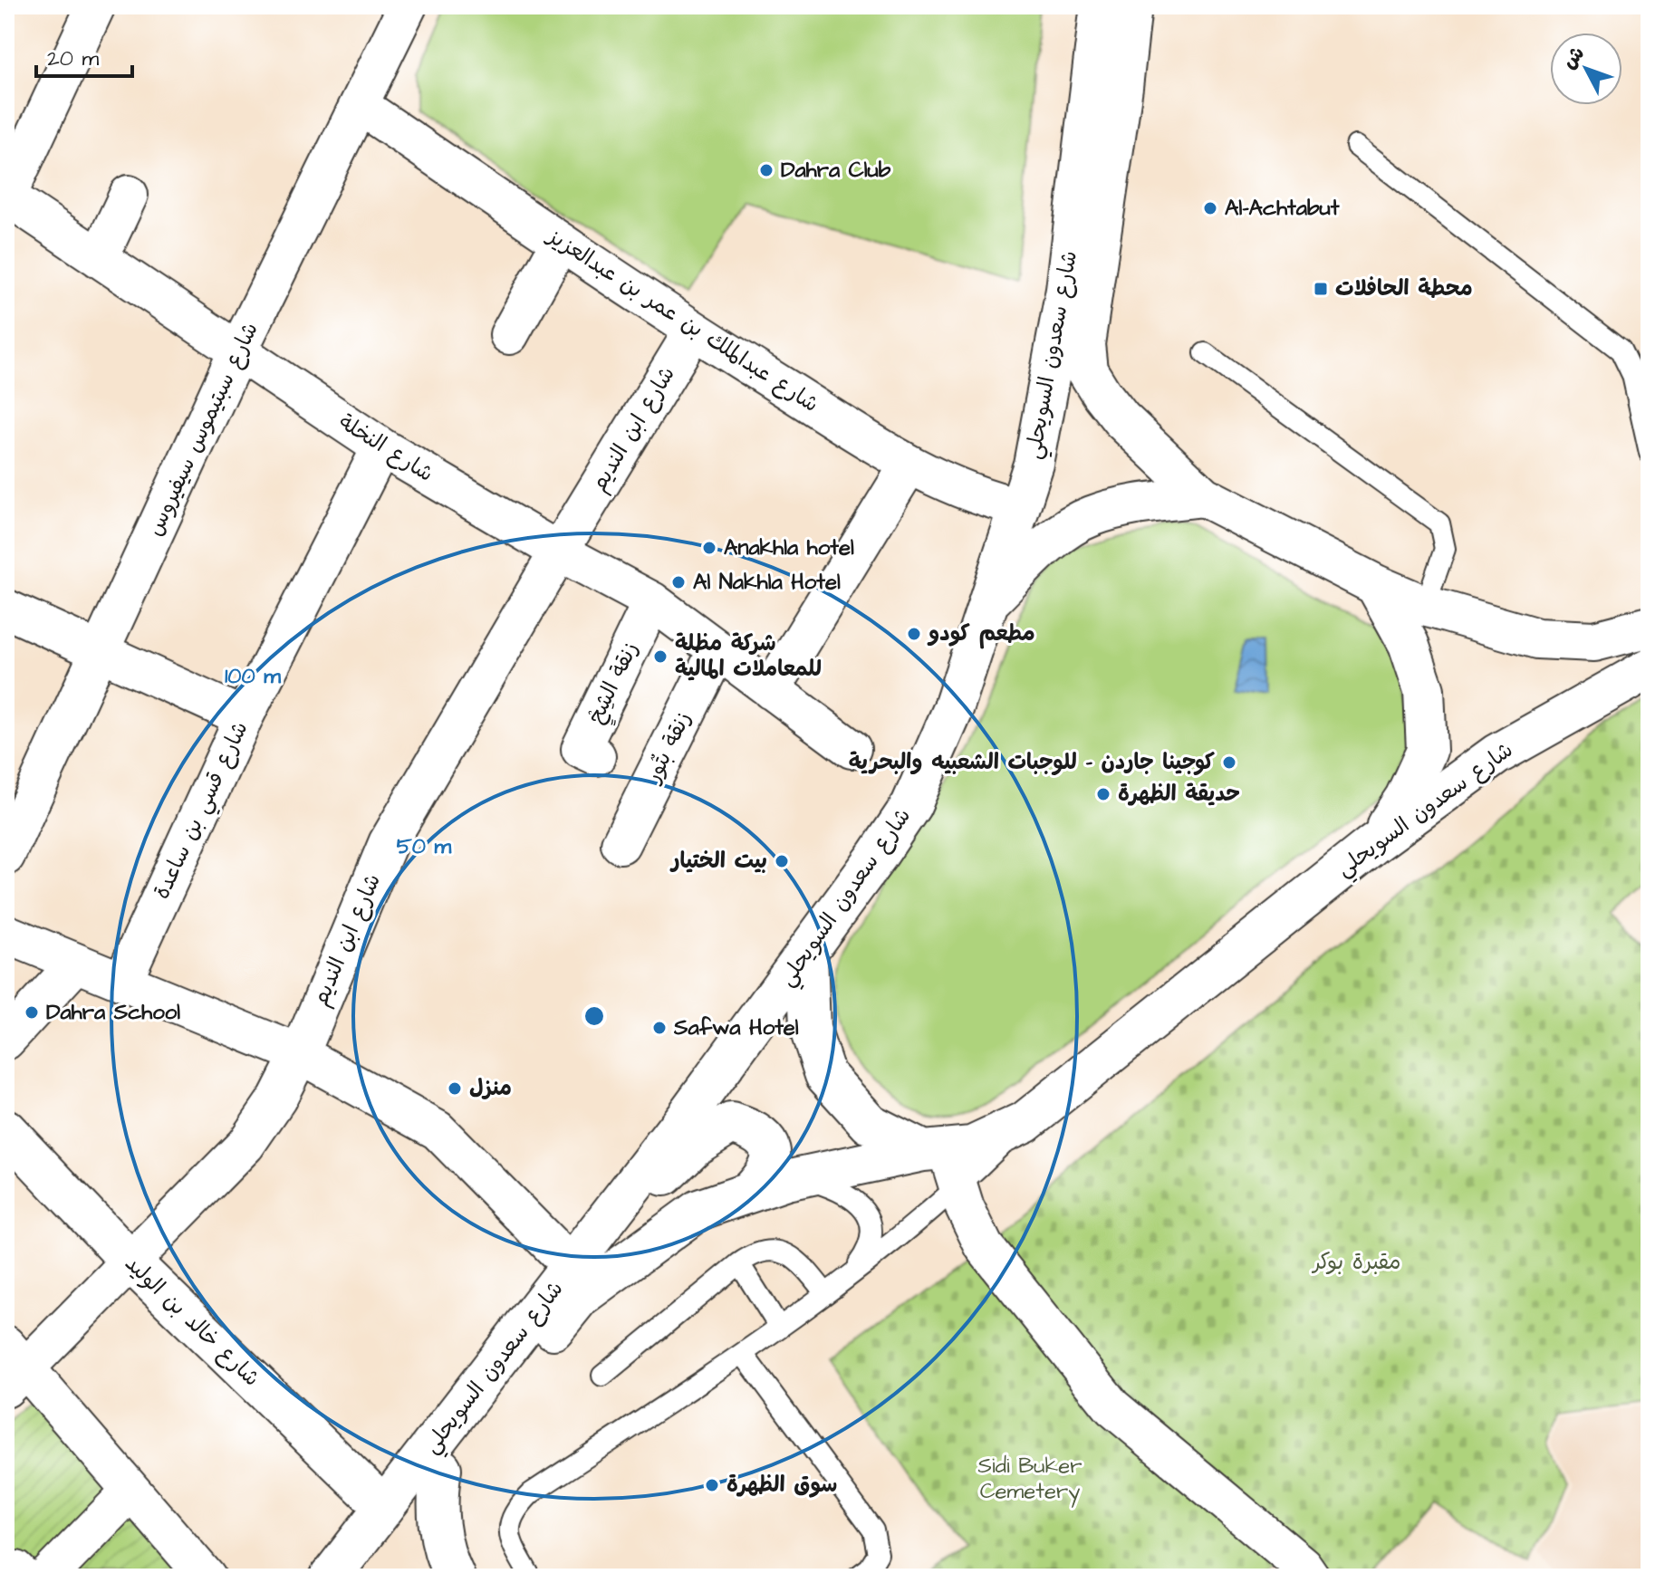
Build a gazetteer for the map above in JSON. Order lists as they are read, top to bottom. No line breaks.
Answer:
{"streets":{"main road":["شارع سعدون السويحلي","شارع خالد بن الوليد"],"street":["شارع عبدالملك بن عمر بن عبدالعزيز","شارع سبتيموس سيفيروس","شارع ابن النديم","شارع النخلة","ْزنقة الشِحٍ","زنقة بتٌور","شارع قسي بن ساعدة"]},"crossings":[["شارع عبدالملك بن عمر بن عبدالعزيز","شارع سعدون السويحلي"],["شارع عبدالملك بن عمر بن عبدالعزيز","شارع سبتيموس سيفيروس"],["شارع عبدالملك بن عمر بن عبدالعزيز","شارع ابن النديم"],["شارع سعدون السويحلي","شارع خالد بن الوليد"],["شارع سبتيموس سيفيروس","شارع النخلة"],["شارع ابن النديم","شارع النخلة"],["شارع ابن النديم","شارع خالد بن الوليد"],["شارع النخلة","ْزنقة الشِحٍ"],["شارع النخلة","زنقة بتٌور"],["شارع النخلة","شارع قسي بن ساعدة"]],"parks":["مقبرة بوكر","Sidi Buker Cemetery"],"places":{"other":["Dahra Club","Al-Achtabut","Anakhla hotel","Al Nakhla Hotel","مطعم كودو","شركة مظلة للمعاملات المالية","كوجينا جاردن - للوجبات الشعبيه والبحرية","حديقة الظهرة","بيت الختيار","Dahra School","Safwa Hotel","منزل","سوق الظهرة"],"transit":["محطة الحافلات"]},"scale_bar":"20 m","north":"top left","rings":["100 m","50 m"]}
